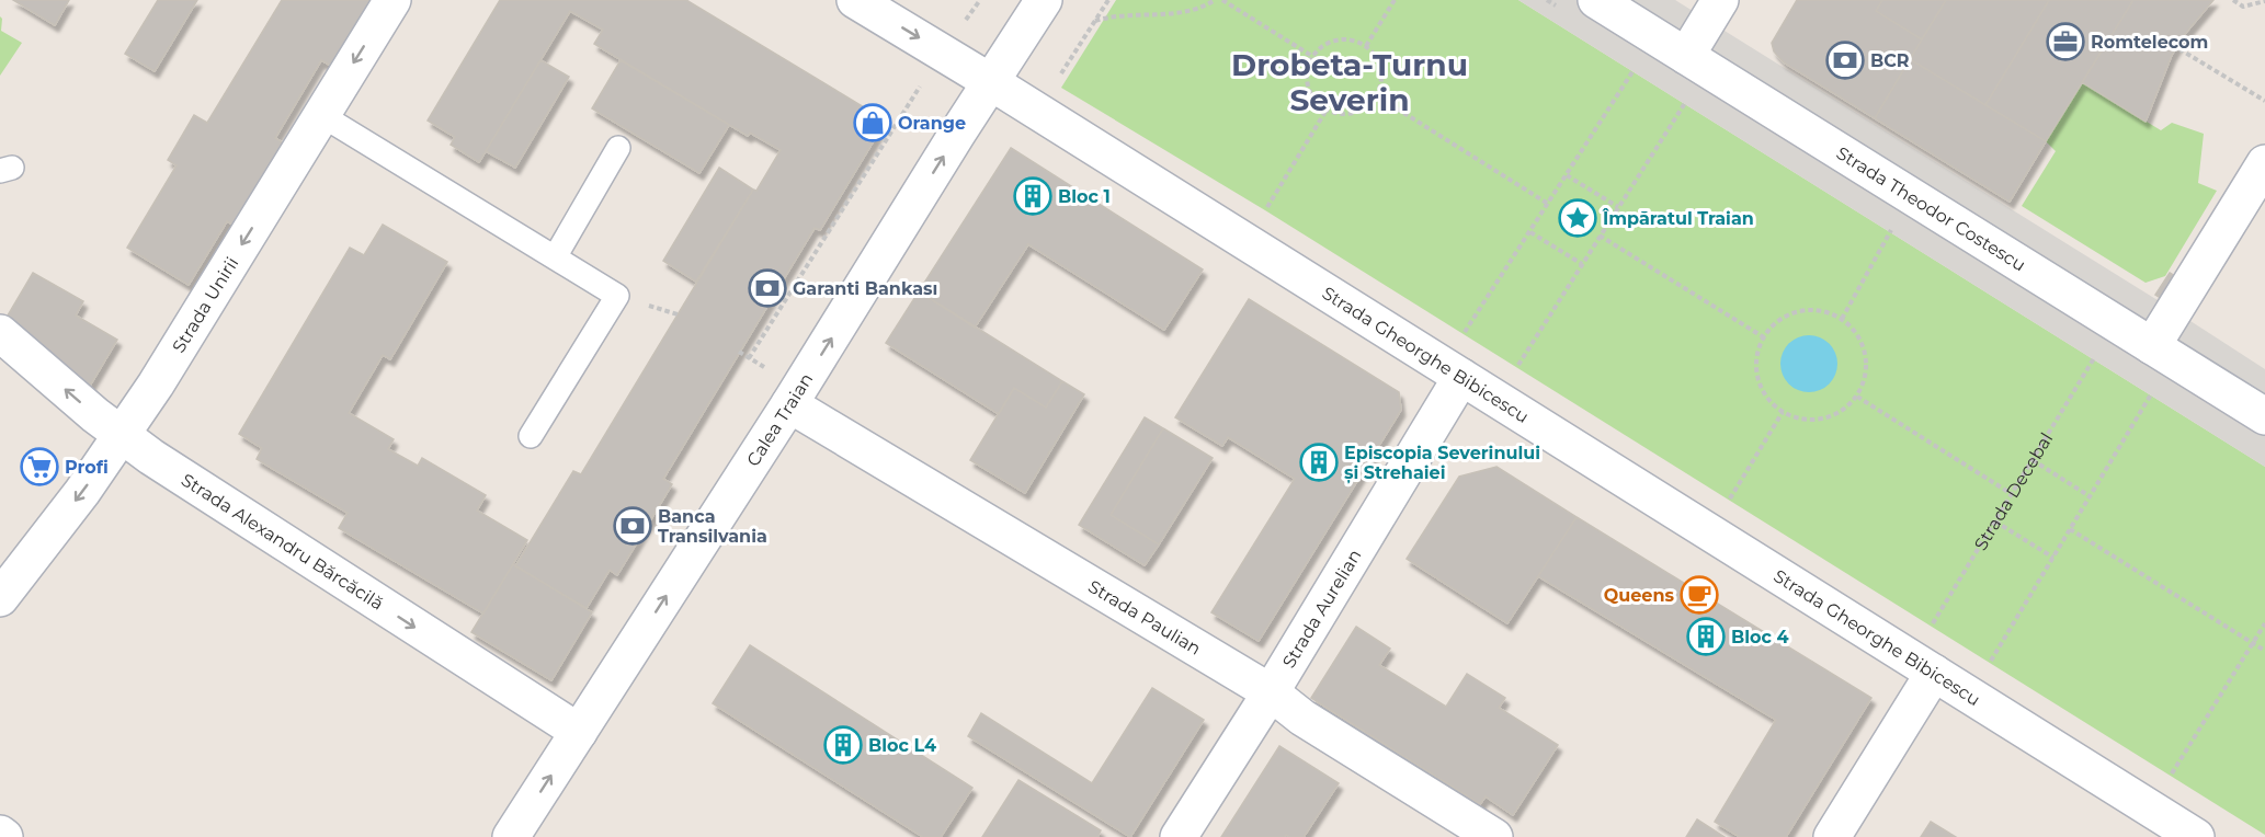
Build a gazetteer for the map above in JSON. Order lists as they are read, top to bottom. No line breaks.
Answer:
{"streets":{"street":["Strada Theodor Costescu","Strada Unirii","Strada Gheorghe Bibicescu","Calea Traian","Strada Alexandru Bărcăcilă","Strada Aurelian","Strada Paulian"],"path":["Strada Decebal"]},"crossings":[["Strada Theodor Costescu","Strada Decebal"],["Strada Unirii","Strada Alexandru Bărcăcilă"],["Strada Gheorghe Bibicescu","Calea Traian"],["Strada Gheorghe Bibicescu","Strada Decebal"],["Strada Gheorghe Bibicescu","Strada Aurelian"],["Calea Traian","Strada Alexandru Bărcăcilă"],["Calea Traian","Strada Paulian"],["Strada Aurelian","Strada Paulian"]],"one_way":["Strada Unirii","Calea Traian"],"districts":["Drobeta-Turnu Severin"],"places":{"office":["Romtelecom"],"bank":["BCR","Garanti Bankası","Banca Transilvania"],"shop":["Orange"],"building":["Bloc 1","Episcopia Severinului și Strehaiei","Bloc 4","Bloc L4"],"place":["Împăratul Traian"],"supermarket":["Profi"],"cafe":["Queens"]}}
